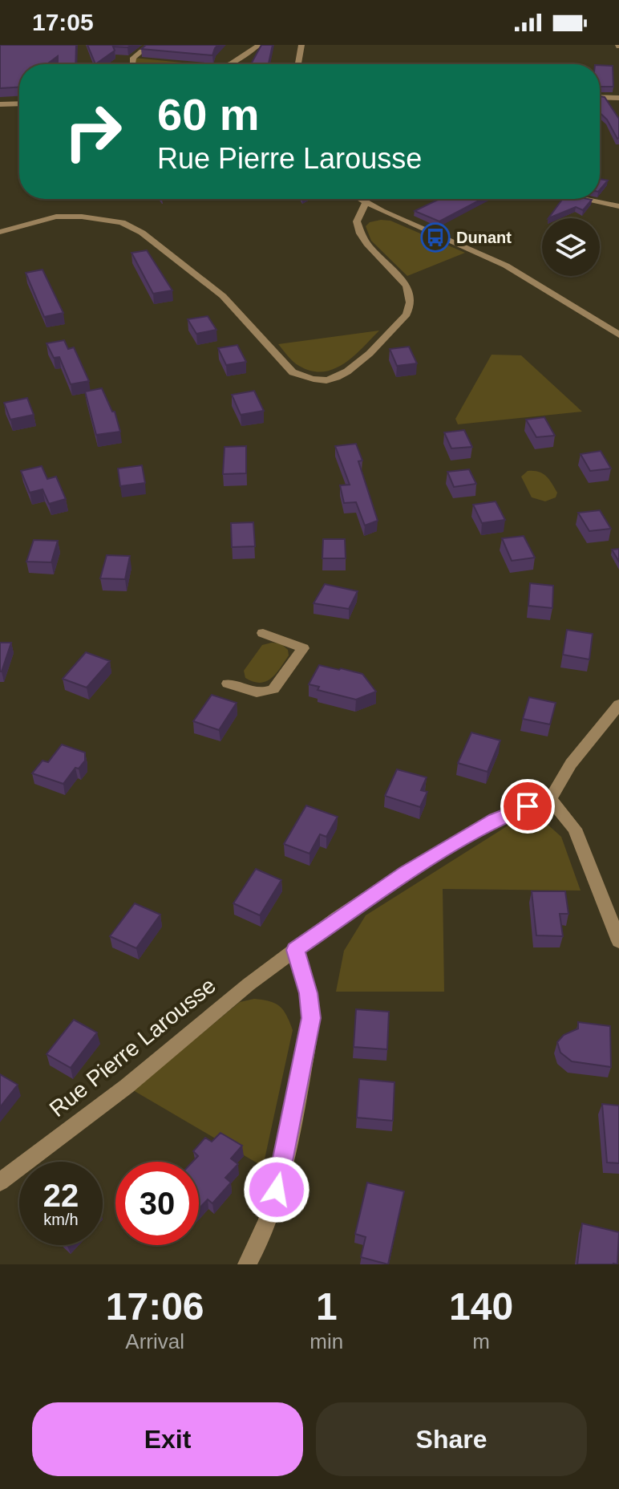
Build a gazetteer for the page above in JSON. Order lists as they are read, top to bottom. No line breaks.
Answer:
{"streets":{"street":["Rue Pierre Larousse"]},"places":{"bus stop":["Dunant"]},"page":{"status":"17:05","turn":["60 m","Rue Pierre Larousse"],"speed":"22 km/h","limit":"30","eta":["17:06","Arrival","1","min","140","m"],"buttons":["Exit","Share"]}}
